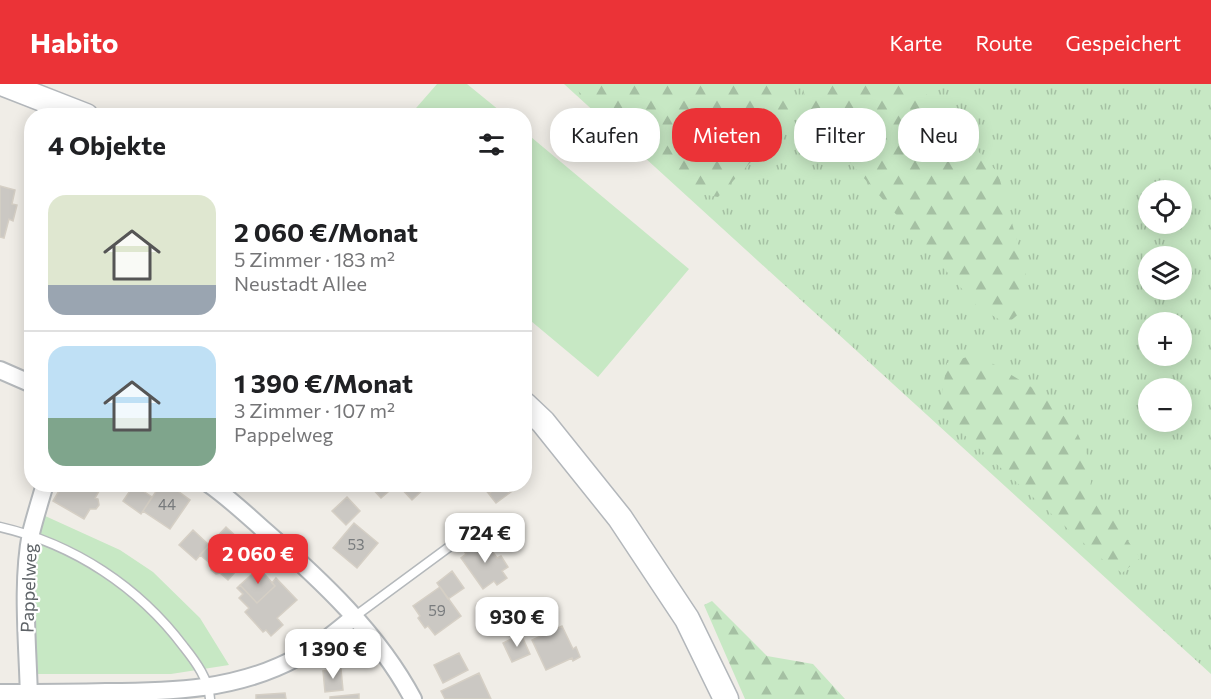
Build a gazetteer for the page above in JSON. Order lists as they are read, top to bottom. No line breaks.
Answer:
{"streets":{"street":["Pappelweg"]},"house_numbers":["44","53","59"],"page":{"header":"Habito","nav":["Karte","Route","Gespeichert"],"chip":["Kaufen","Mieten","Filter","Neu"],"heading":"4 Objekte","map_buttons":["+","−"],"list":[{"name":"2 060 €/Monat","note":"5 Zimmer · 183 m² · Neustadt Allee"},{"name":"1 390 €/Monat","note":"3 Zimmer · 107 m² · Pappelweg"}],"price":["724 €","2 060 €","930 €","1 390 €"]}}
